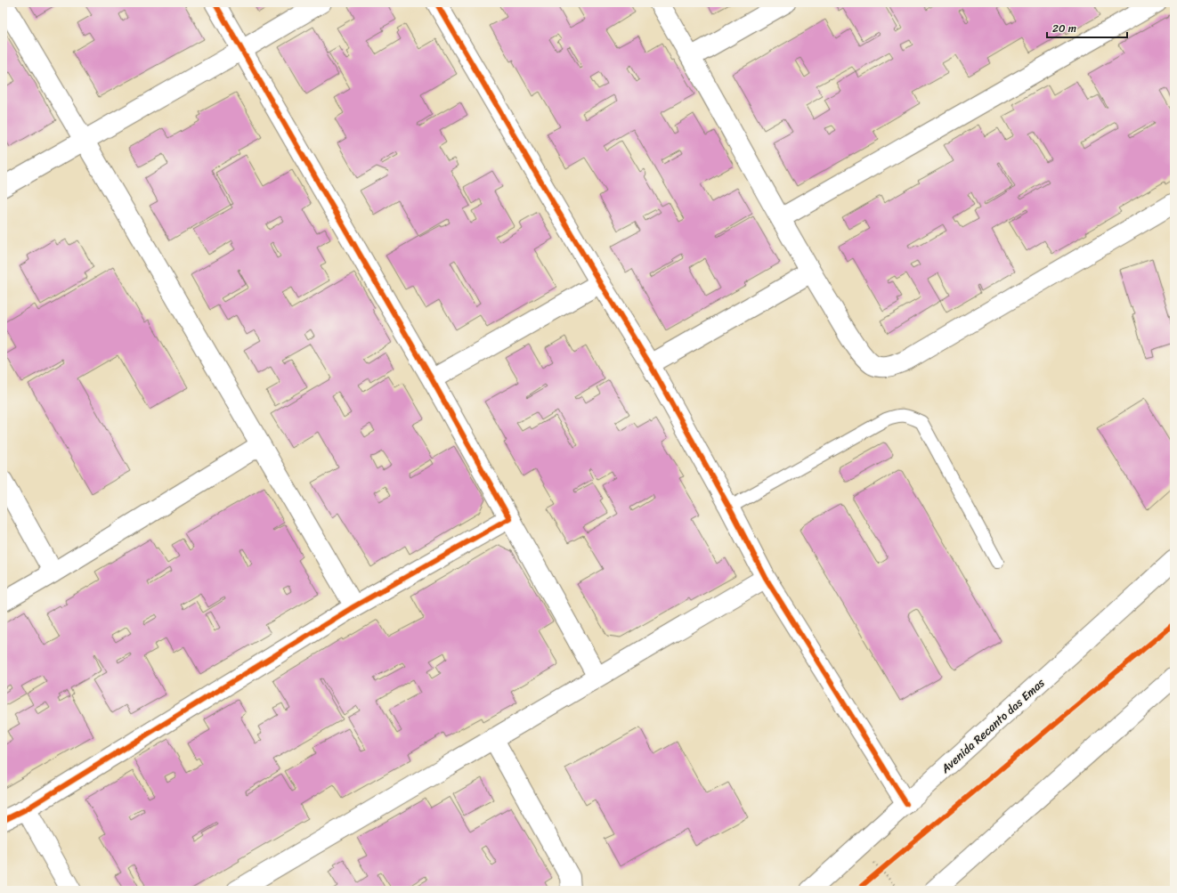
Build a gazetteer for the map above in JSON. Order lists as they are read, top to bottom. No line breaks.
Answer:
{"streets":{"street":["Avenida Recanto das Emas"]},"scale_bar":"20 m"}
